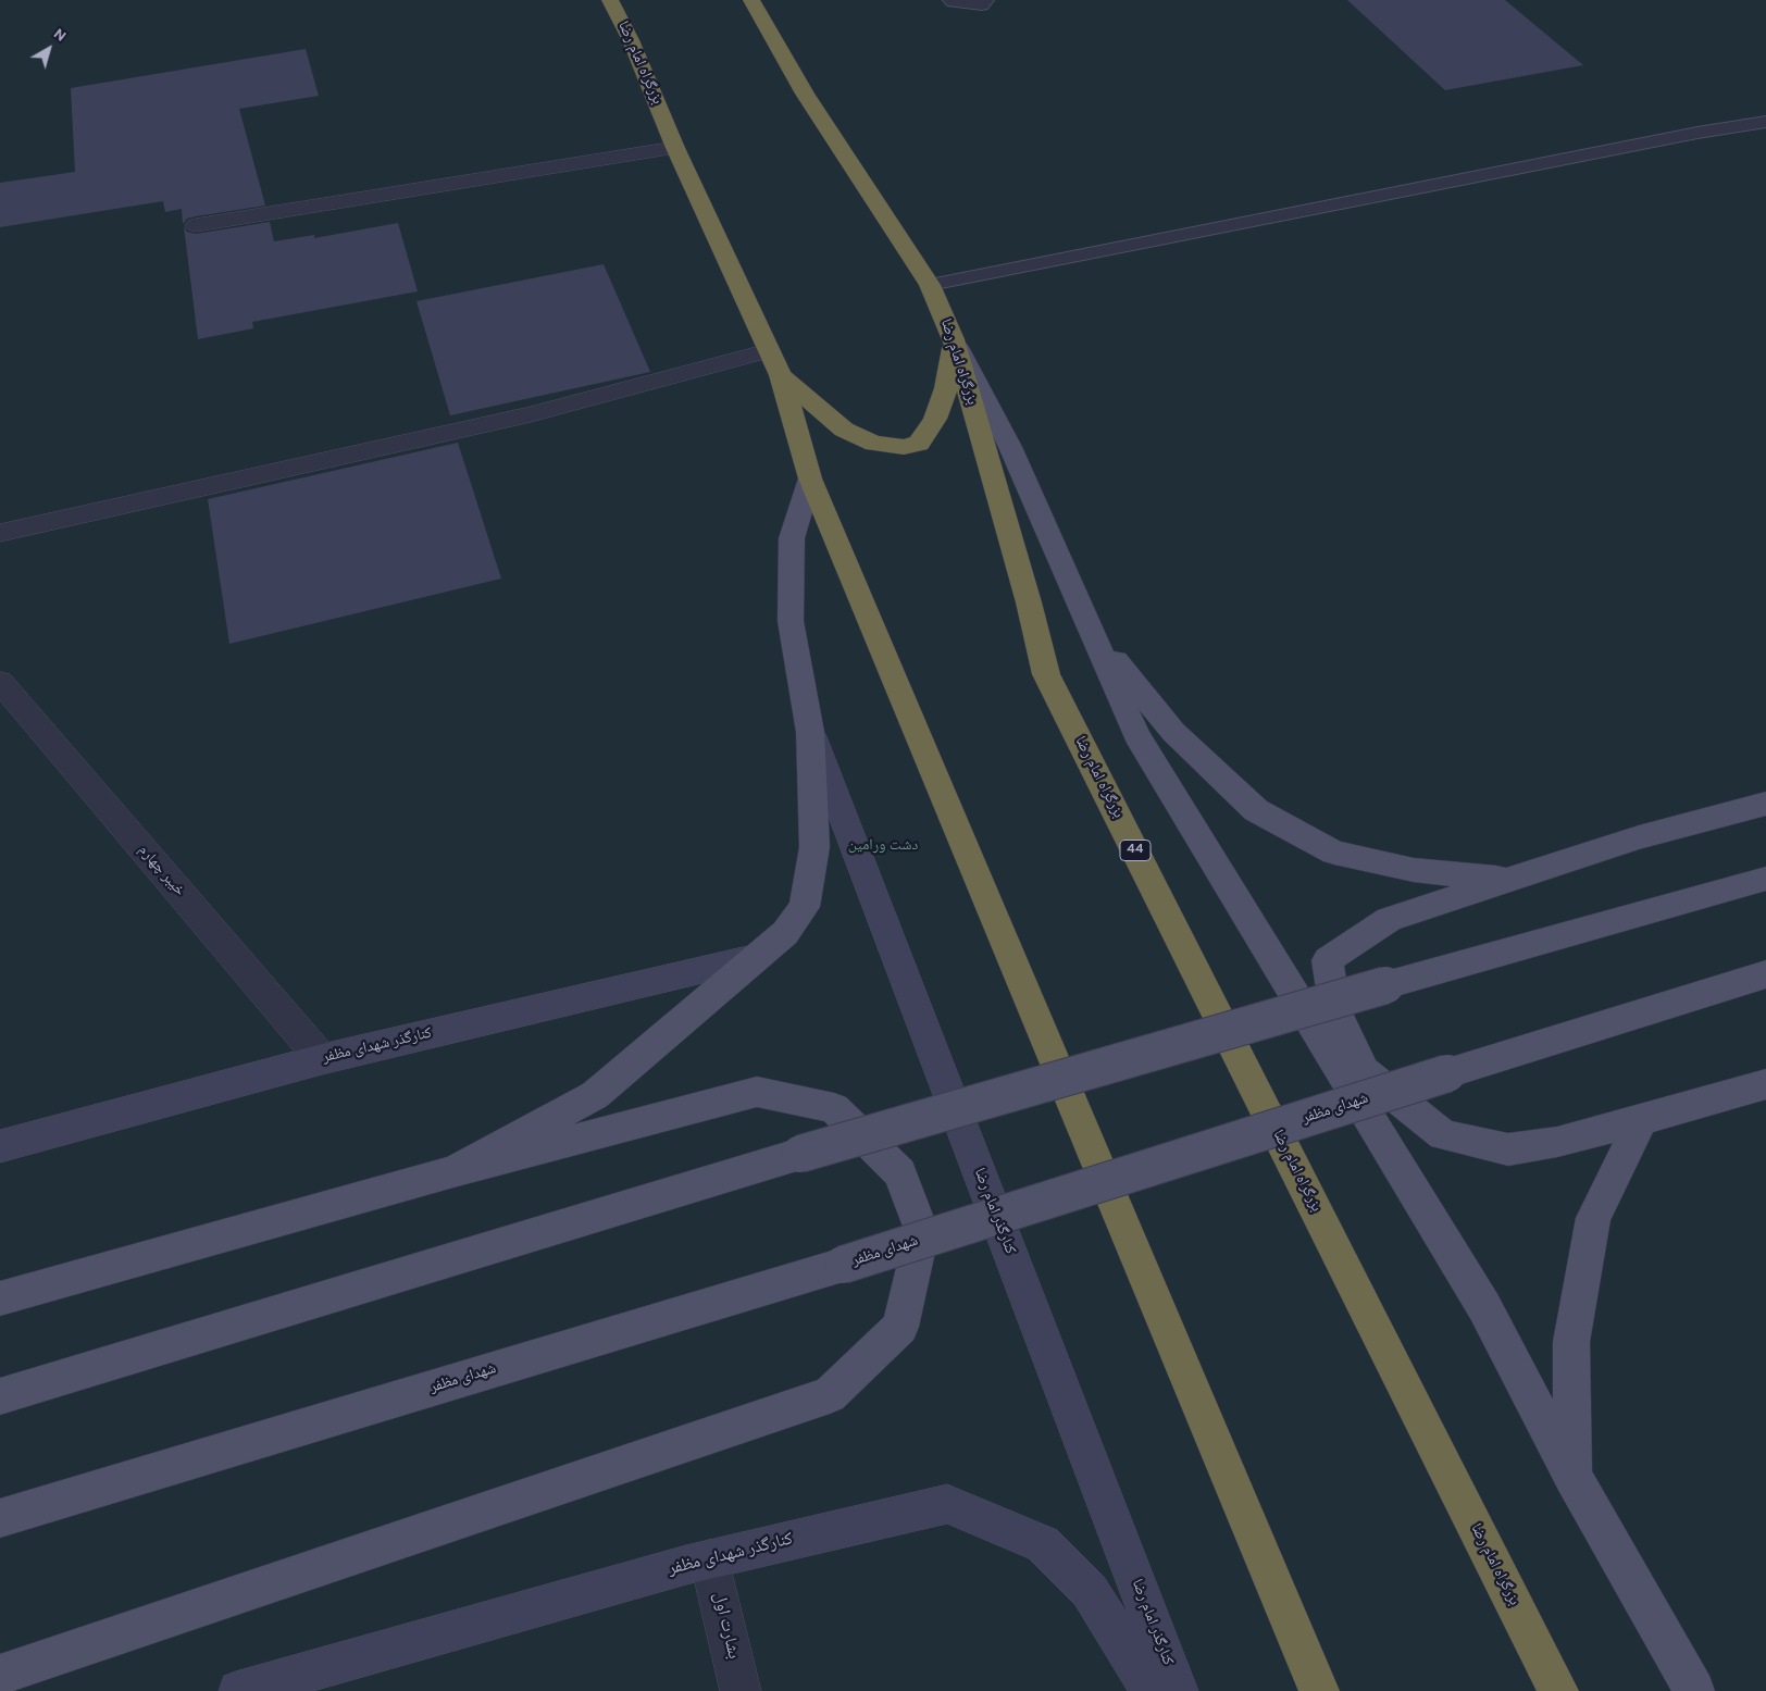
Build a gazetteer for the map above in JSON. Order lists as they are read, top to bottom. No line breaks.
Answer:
{"streets":{"highway":["بزرگراه امام رضا","44"],"main road":["کنارگذر شهدای مظفر","شهدای مظفر","کنارگذر امام رضا"],"street":["خیبر چهارم","بشارت اول"]},"crossings":[["خیبر چهارم","کنارگذر شهدای مظفر"],["کنارگذر شهدای مظفر","بشارت اول"]],"parks":["دشت ورامین"],"north":"top right"}
